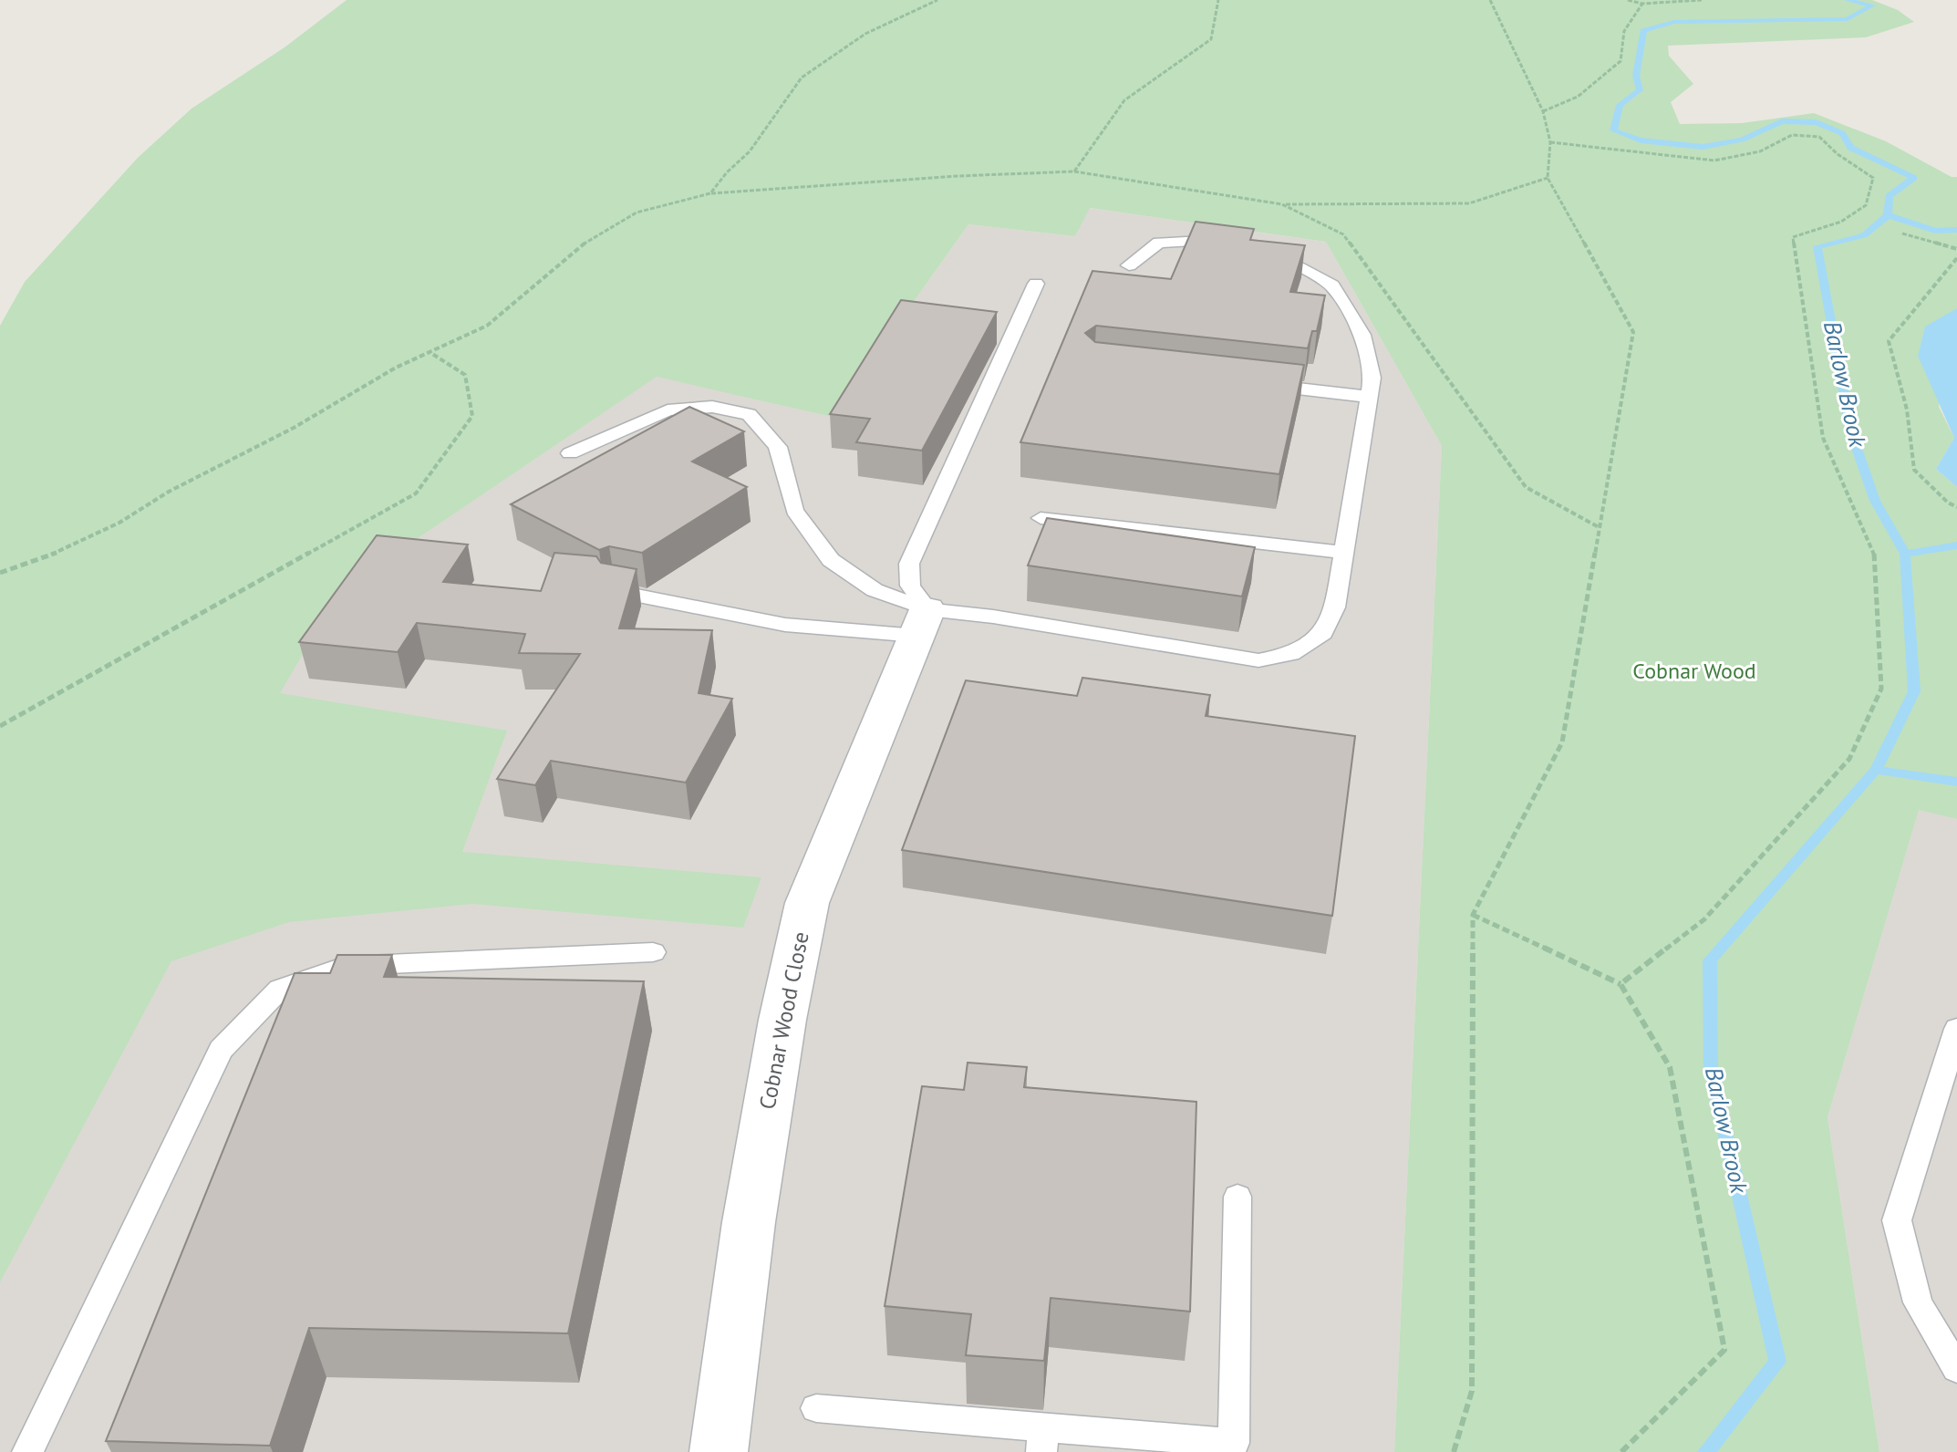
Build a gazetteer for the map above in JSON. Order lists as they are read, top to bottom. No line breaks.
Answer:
{"streets":{"street":["Cobnar Wood Close"]},"water":["Barlow Brook"],"parks":["Cobnar Wood"]}
